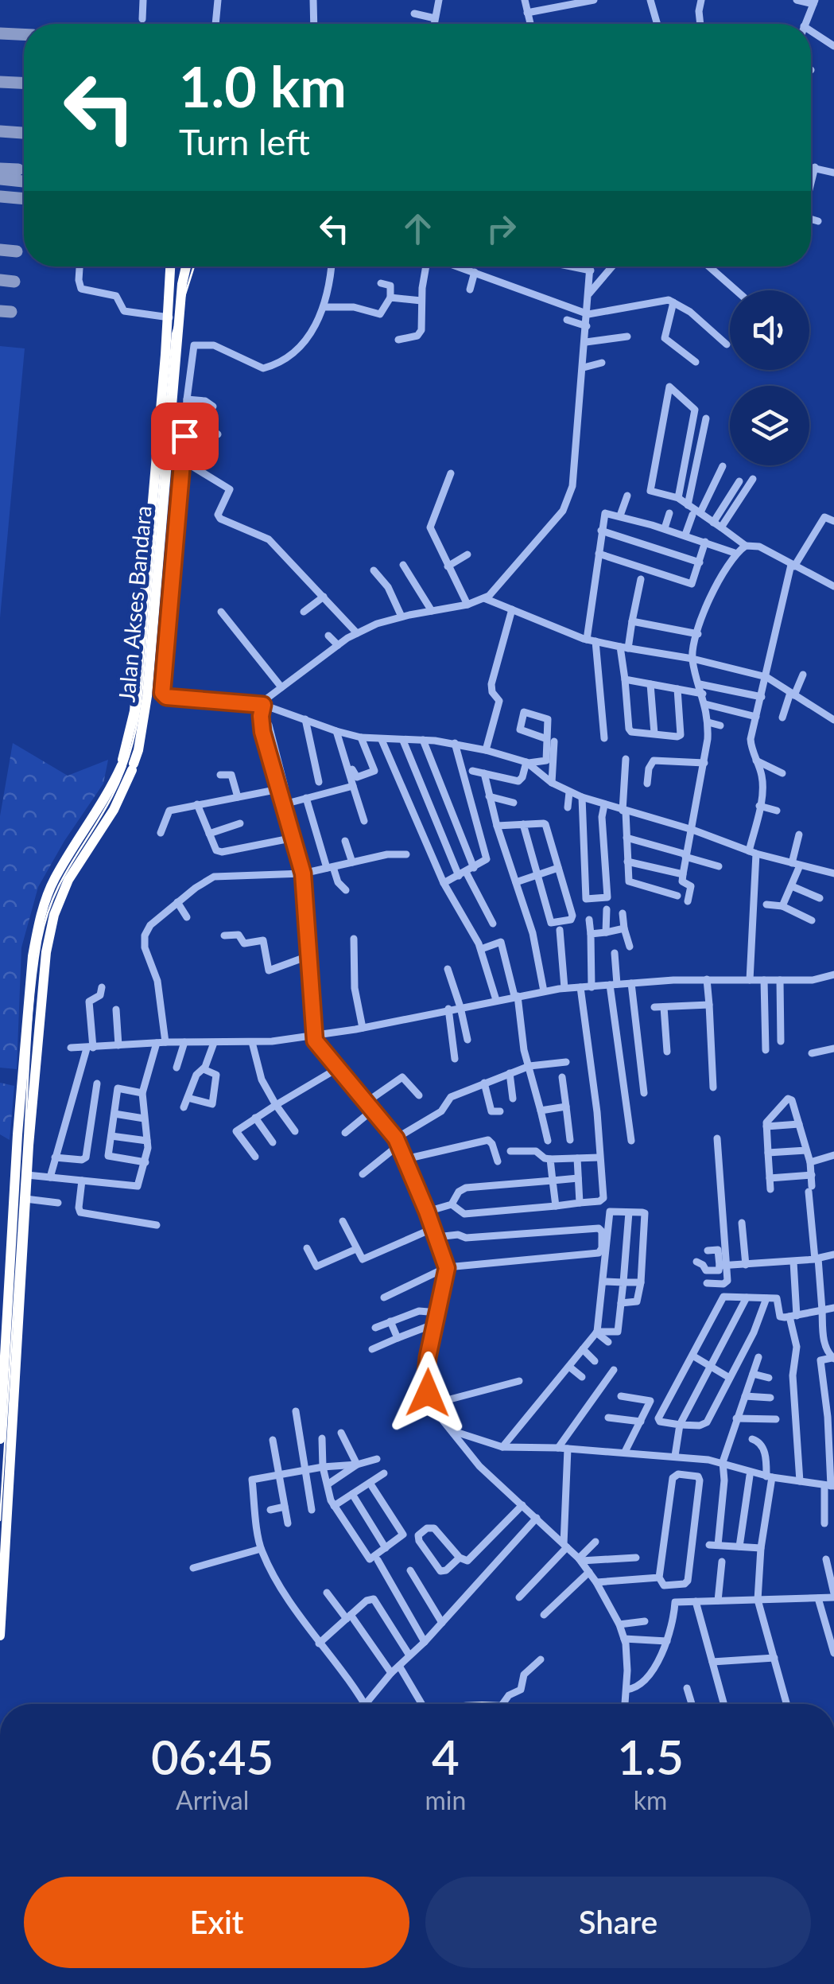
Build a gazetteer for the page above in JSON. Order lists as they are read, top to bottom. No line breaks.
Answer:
{"streets":{"highway":["Jalan Akses Bandara"]},"page":{"turn":["1.0 km","Turn left"],"eta":["06:45","Arrival","4","min","1.5","km"],"buttons":["Exit","Share"]}}
